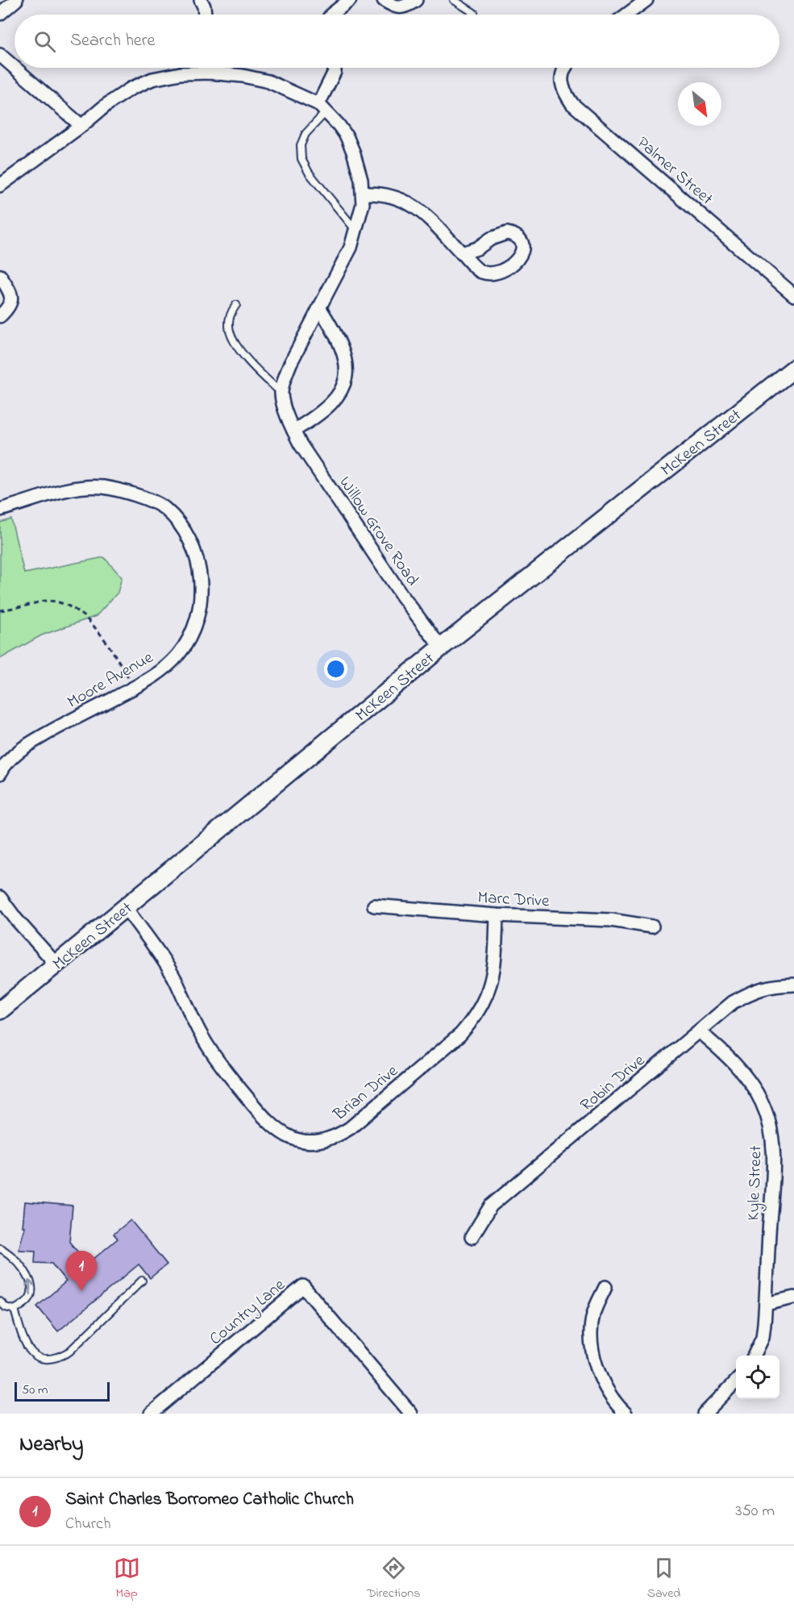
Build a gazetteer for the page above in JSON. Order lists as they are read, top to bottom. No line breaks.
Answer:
{"streets":{"street":["Palmer Street","McKeen Street","Willow Grove Road","Moore Avenue","Marc Drive","Robin Drive","Brian Drive","Kyle Street","Country Lane"]},"crossings":[["McKeen Street","Willow Grove Road"],["McKeen Street","Brian Drive"],["Marc Drive","Brian Drive"],["Robin Drive","Kyle Street"]],"scale_bar":"50 m","north":"bottom right","page":{"search":"Search here","pins":"1","scale":"50 m","heading":"Nearby","list":[{"mark":"1","name":"Saint Charles Borromeo Catholic Church","note":"Church","value":"350 m"}],"nav":["Map","Directions","Saved"]}}
